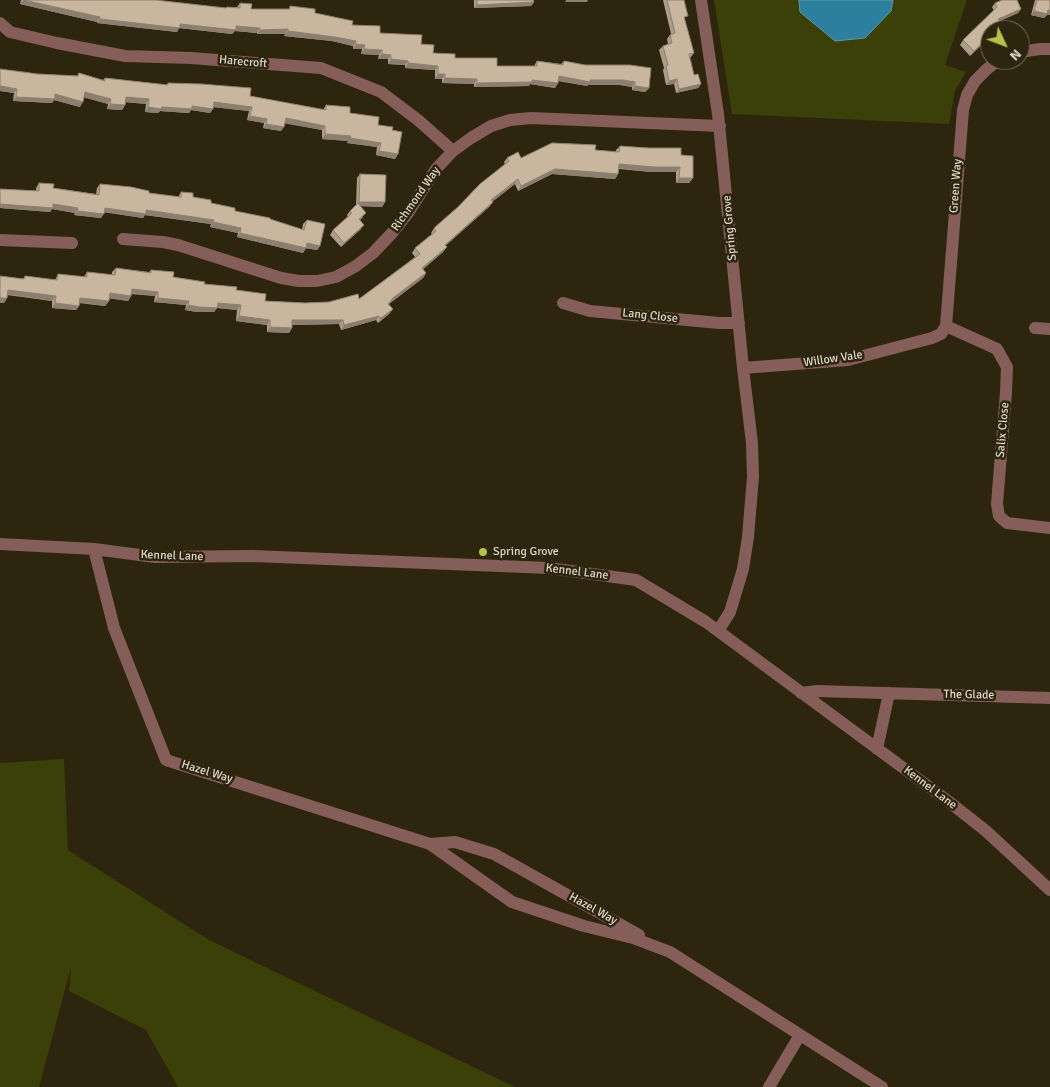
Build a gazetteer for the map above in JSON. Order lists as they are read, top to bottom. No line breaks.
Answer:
{"streets":{"street":["Harecroft","Green Way","Richmond Way","Spring Grove","Lang Close","Willow Vale","Salix Close","Kennel Lane","The Glade","Hazel Way"]},"crossings":[["Harecroft","Richmond Way"],["Green Way","Willow Vale"],["Green Way","Salix Close"],["Richmond Way","Spring Grove"],["Spring Grove","Lang Close"],["Spring Grove","Willow Vale"],["Spring Grove","Kennel Lane"],["Willow Vale","Salix Close"],["Kennel Lane","The Glade"],["Kennel Lane","Hazel Way"]],"places":["Spring Grove"],"north":"bottom right"}
